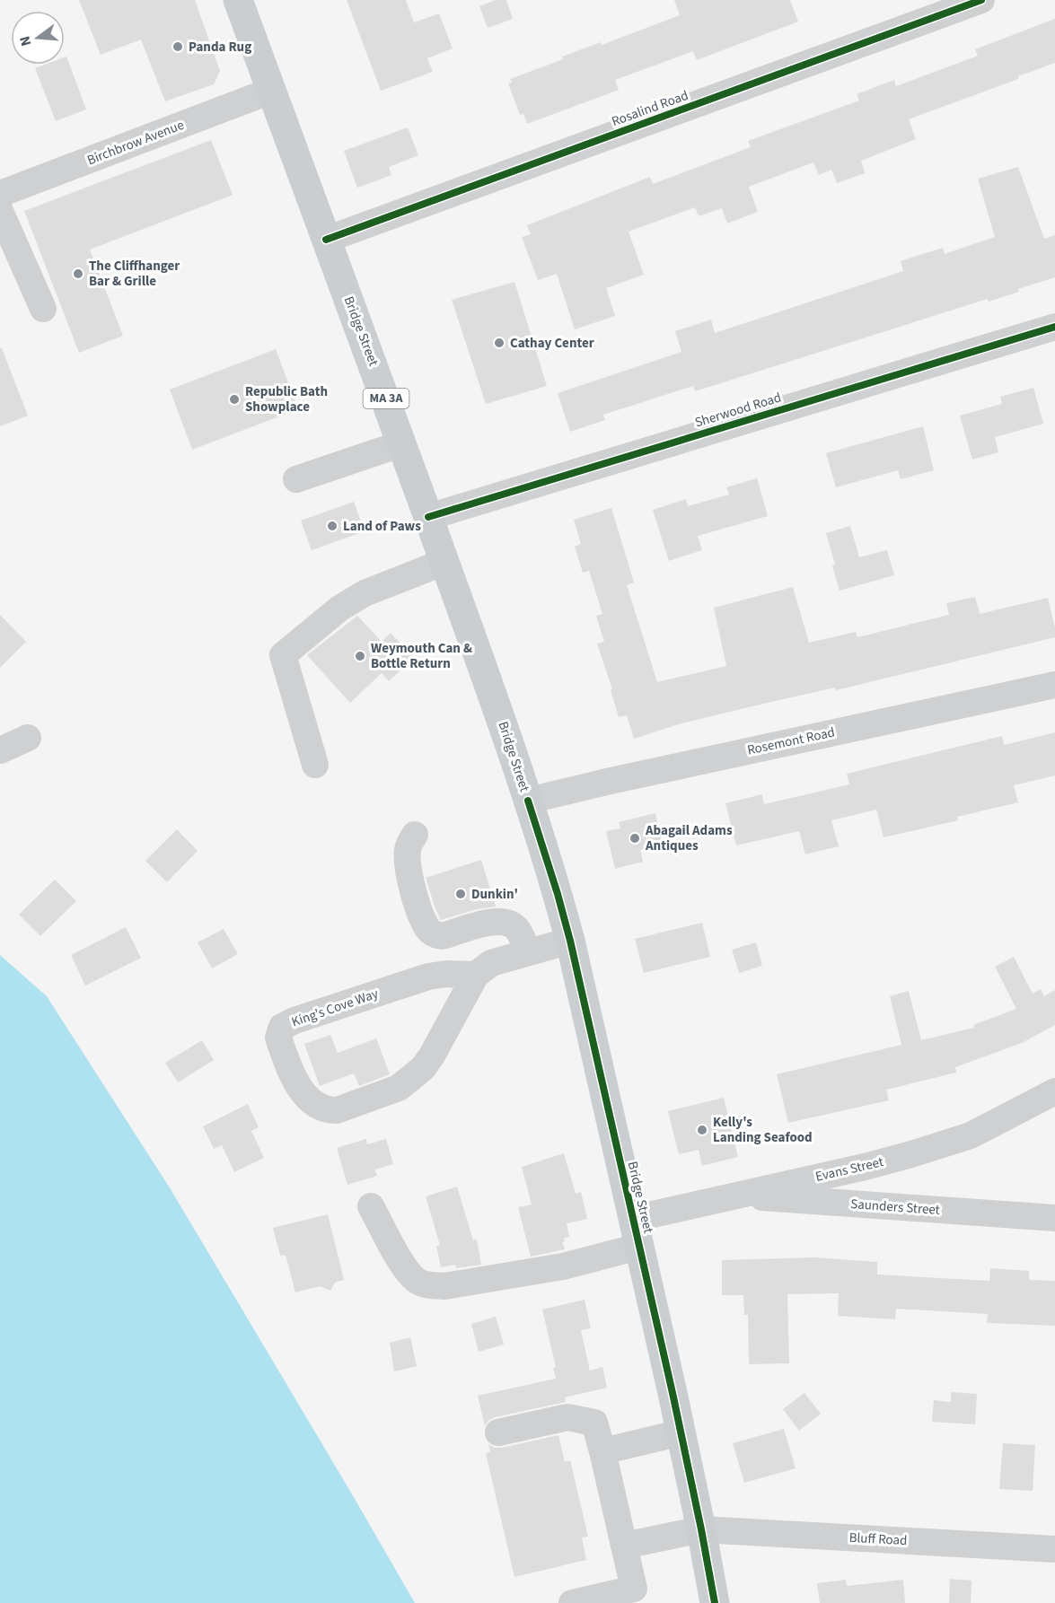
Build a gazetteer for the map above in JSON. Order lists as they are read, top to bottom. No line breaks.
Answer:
{"streets":{"main road":["Bridge Street","MA 3A"],"street":["Rosalind Road","Birchbrow Avenue","Sherwood Road","Rosemont Road","King's Cove Way","Evans Street","Saunders Street","Bluff Road"]},"crossings":[["Rosalind Road","Bridge Street"],["Birchbrow Avenue","Bridge Street"],["Bridge Street","Sherwood Road"],["Bridge Street","Rosemont Road"],["Bridge Street","King's Cove Way"],["Bridge Street","Evans Street"],["Bridge Street","Bluff Road"],["Evans Street","Saunders Street"]],"places":["Panda Rug","The Cliffhanger Bar & Grille","Cathay Center","Republic Bath Showplace","Land of Paws","Weymouth Can & Bottle Return","Abagail Adams Antiques","Dunkin'","Kelly's Landing Seafood"],"north":"left"}
